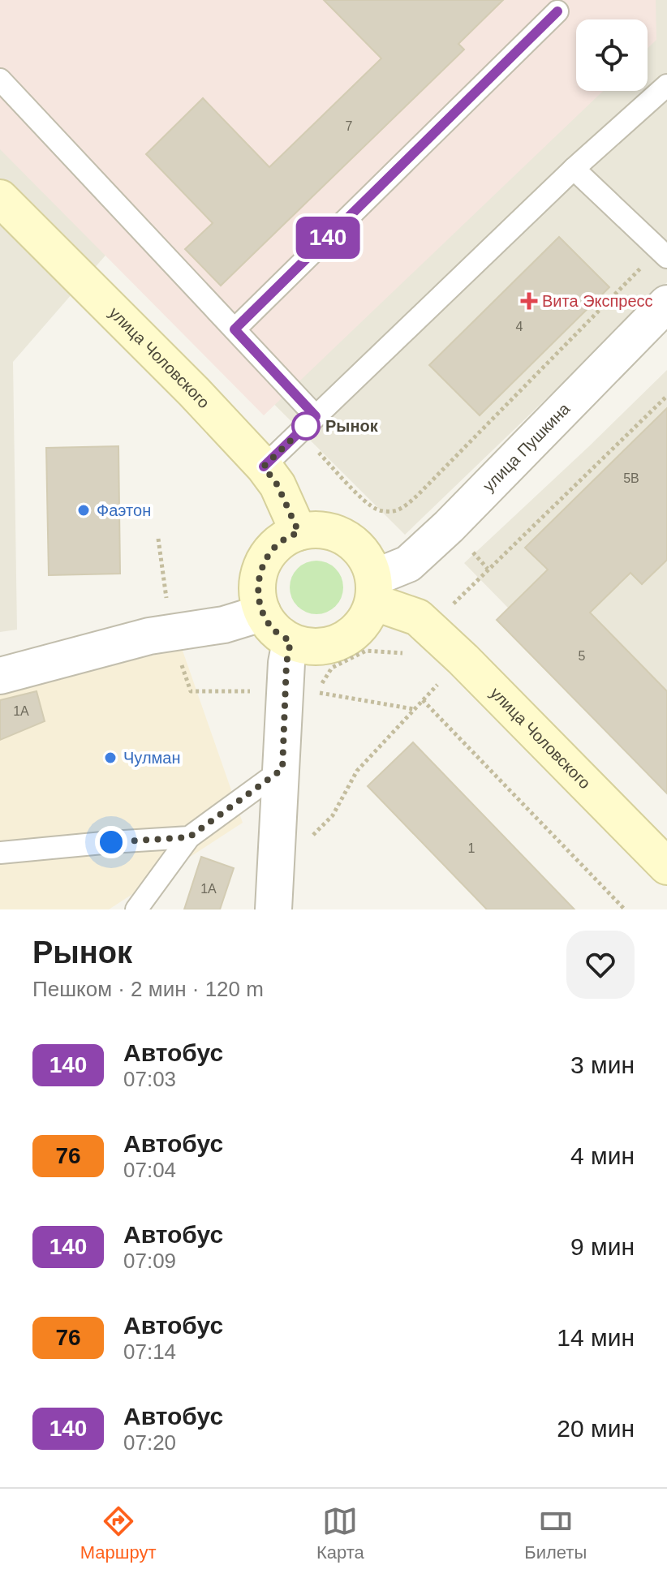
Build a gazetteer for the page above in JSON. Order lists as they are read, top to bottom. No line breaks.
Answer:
{"streets":{"street":["улица Чоловского","улица Пушкина"]},"crossings":[["улица Чоловского","улица Пушкина"]],"places":{"health":["Вита Экспресс"],"other":["Рынок","Фаэтон","Чулман"]},"lines":["bus line 140"],"house_numbers":["7","4","5В","5","1А","1","1А"],"page":{"on_map":"140","heading":["Рынок","Пешком · 2 мин · 120 m"],"list":[{"mark":"140","name":"Автобус","note":"07:03","value":"3 мин"},{"mark":"76","name":"Автобус","note":"07:04","value":"4 мин"},{"mark":"140","name":"Автобус","note":"07:09","value":"9 мин"},{"mark":"76","name":"Автобус","note":"07:14","value":"14 мин"},{"mark":"140","name":"Автобус","note":"07:20","value":"20 мин"}],"tabs":["Маршрут","Карта","Билеты"]}}
